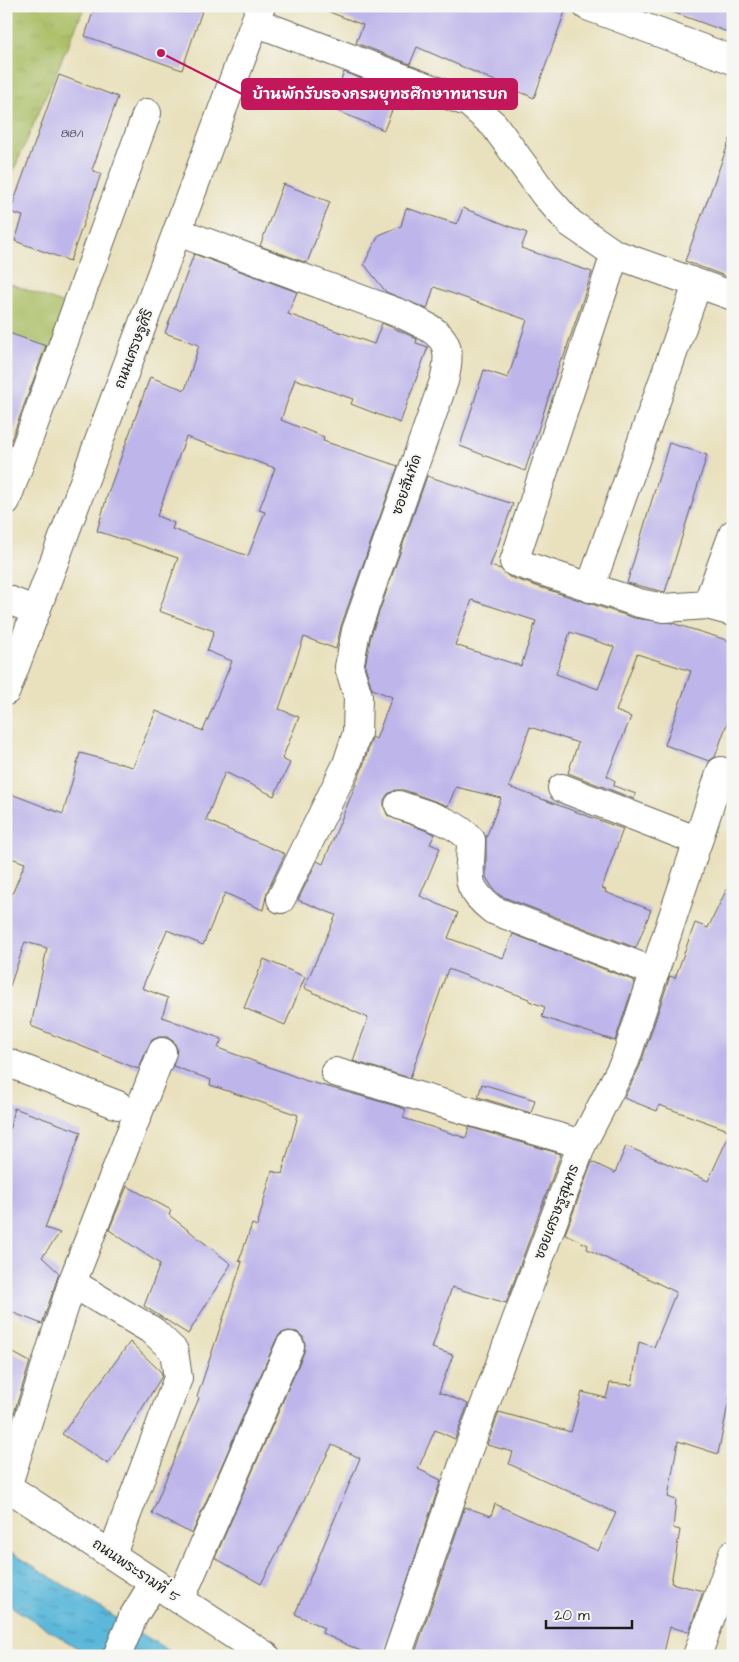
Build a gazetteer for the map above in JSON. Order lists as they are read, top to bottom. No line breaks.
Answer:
{"streets":{"street":["ถนนเศรษฐศิริ","ซอยสันทัด","ซอยเศรษฐสุนทร","ถนนพระรามที่ 5"]},"crossings":[["ถนนเศรษฐศิริ","ซอยสันทัด"]],"places":["บ้านพักรับรองกรมยุทธศึกษาทหารบก"],"house_numbers":["818/1"],"scale_bar":"20 m"}
